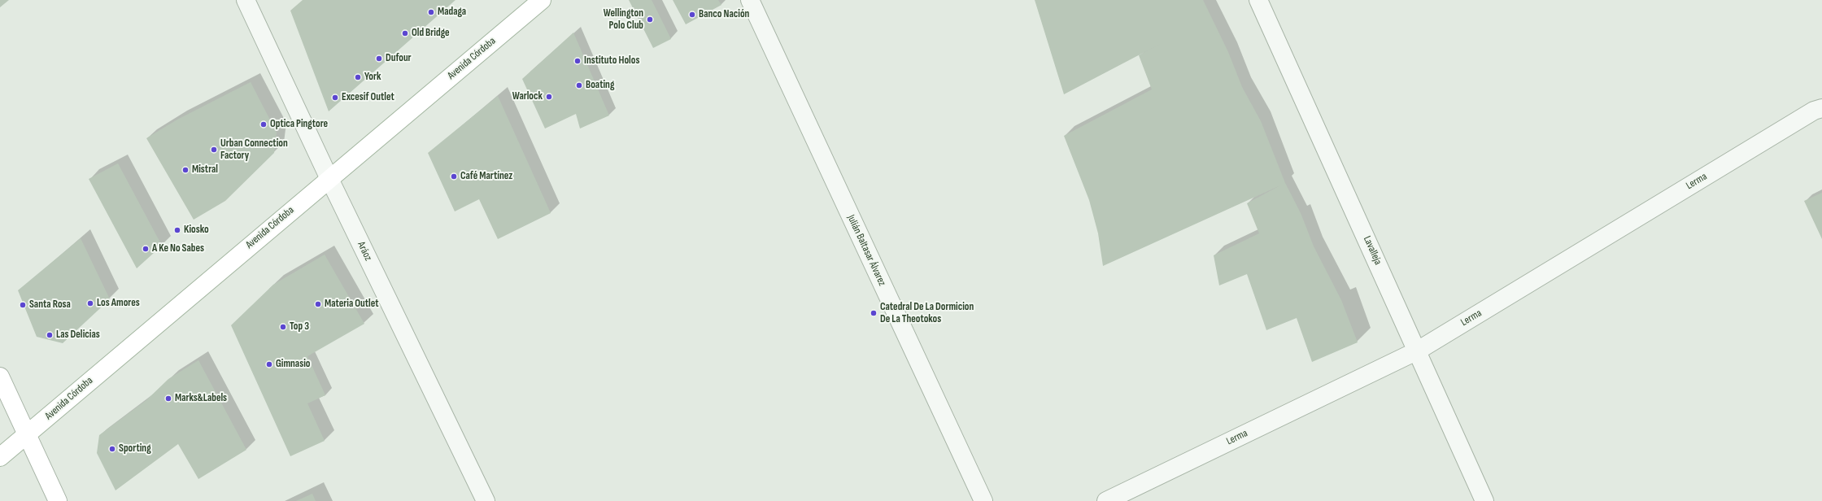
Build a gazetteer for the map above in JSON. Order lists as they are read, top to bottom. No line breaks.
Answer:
{"streets":{"main road":["Avenida Córdoba"],"street":["Lerma","Julián Baltasar Álvarez","Lavalleja","Aráoz"]},"crossings":[["Avenida Córdoba","Aráoz"],["Lerma","Lavalleja"]],"places":["Madaga","Banco Nación","Wellington Polo Club","Old Bridge","Dufour","Instituto Holos","York","Boating","Warlock","Excesif Outlet","Optica Pingtore","Urban Connection Factory","Mistral","Café Martínez","Kiosko","A Ke No Sabes","Los Amores","Materia Outlet","Santa Rosa","Catedral De La Dormicion De La Theotokos","Top 3","Las Delicias","Gimnasio","Marks&Labels","Sporting"]}
